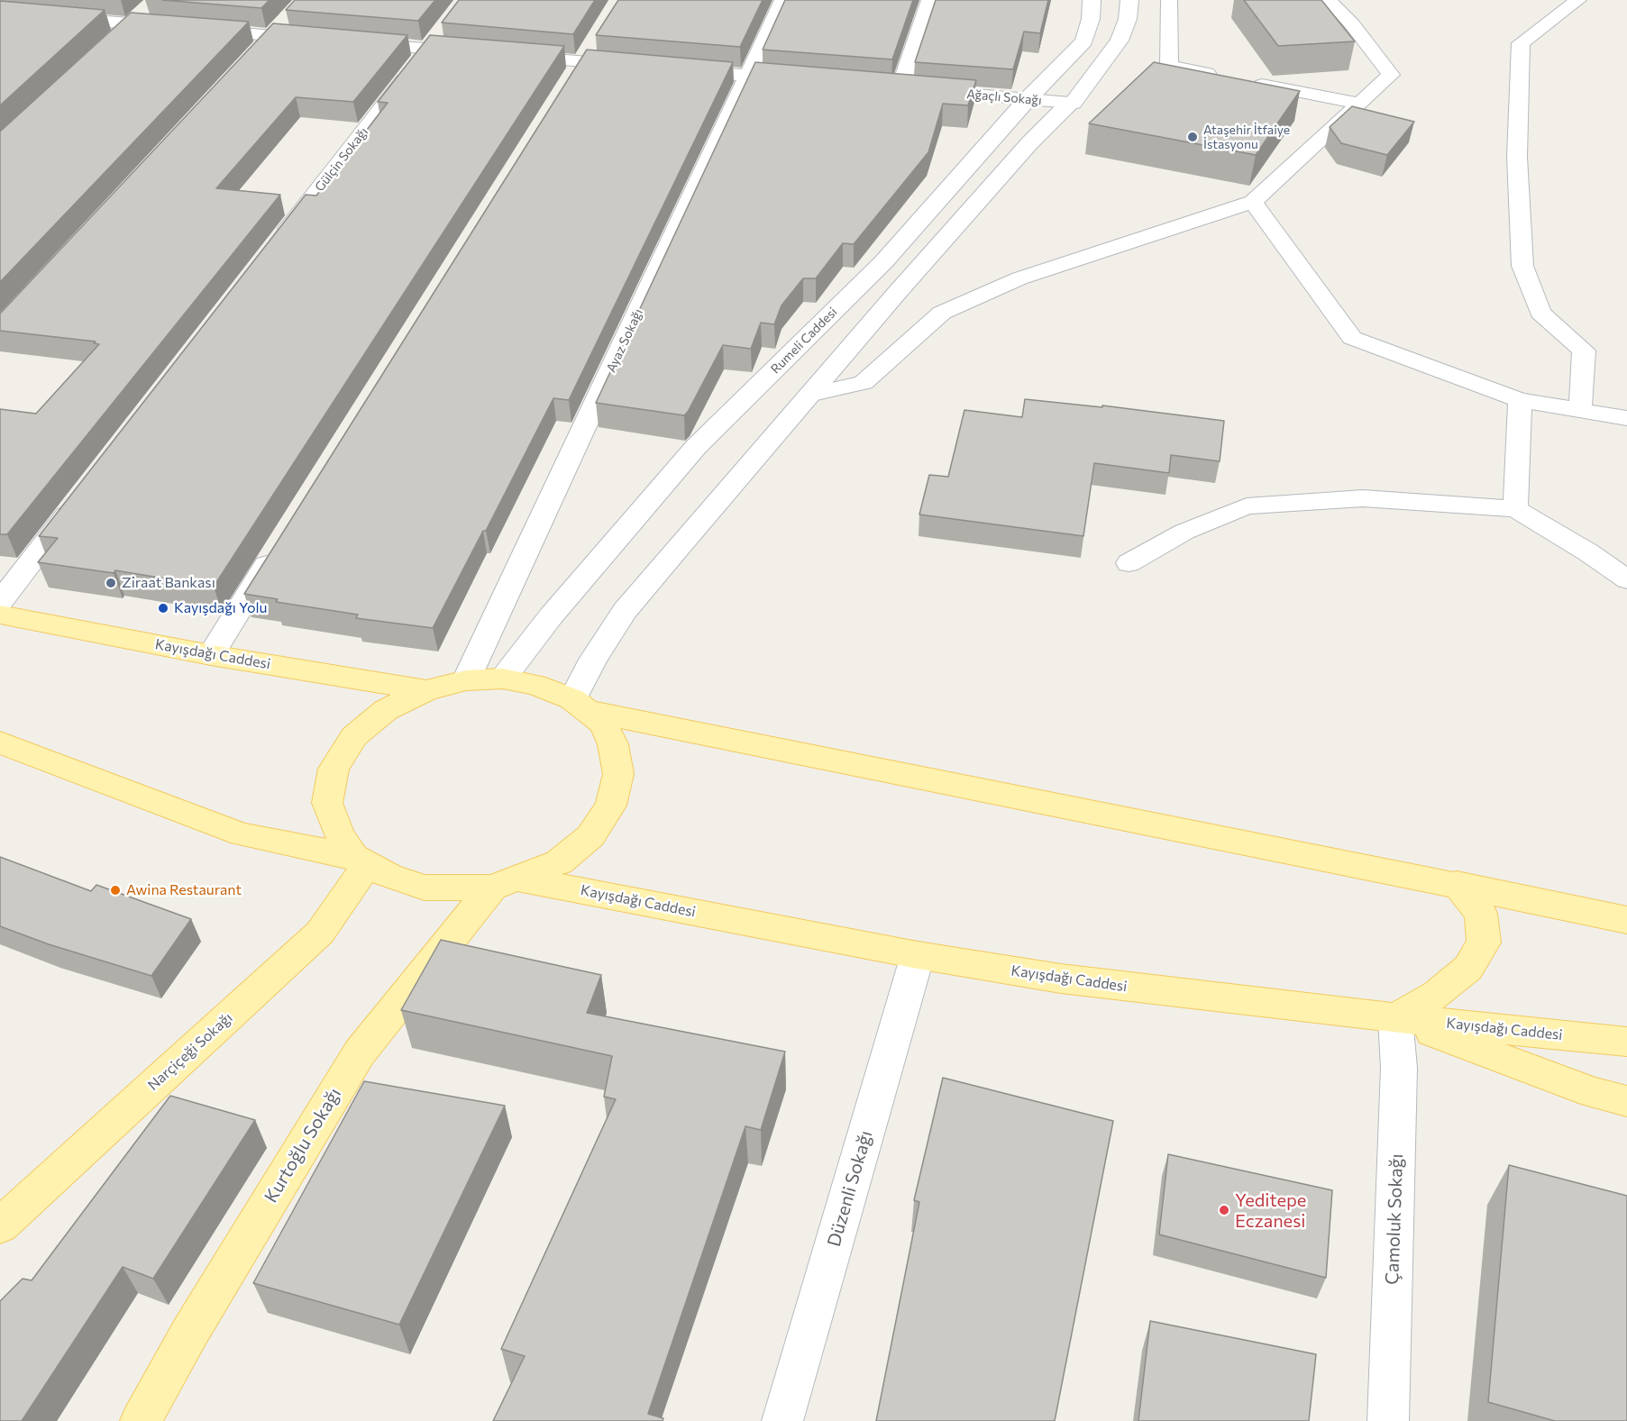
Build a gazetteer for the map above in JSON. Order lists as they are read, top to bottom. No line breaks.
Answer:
{"streets":{"main road":["Kayışdağı Caddesi","Narçiçeği Sokağı","Kurtoğlu Sokağı"],"street":["Ağaçlı Sokağı","Gülçin Sokağı","Ayaz Sokağı","Rumeli Caddesi","Düzenli Sokağı","Çamoluk Sokağı"]},"crossings":[["Ağaçlı Sokağı","Rumeli Caddesi"],["Ayaz Sokağı","Kayışdağı Caddesi"],["Rumeli Caddesi","Kayışdağı Caddesi"],["Kayışdağı Caddesi","Narçiçeği Sokağı"],["Kayışdağı Caddesi","Kurtoğlu Sokağı"],["Kayışdağı Caddesi","Düzenli Sokağı"],["Kayışdağı Caddesi","Çamoluk Sokağı"]],"places":["Ataşehir İtfaiye İstasyonu","Ziraat Bankası","Kayışdağı Yolu","Awina Restaurant","Yeditepe Eczanesi"]}
